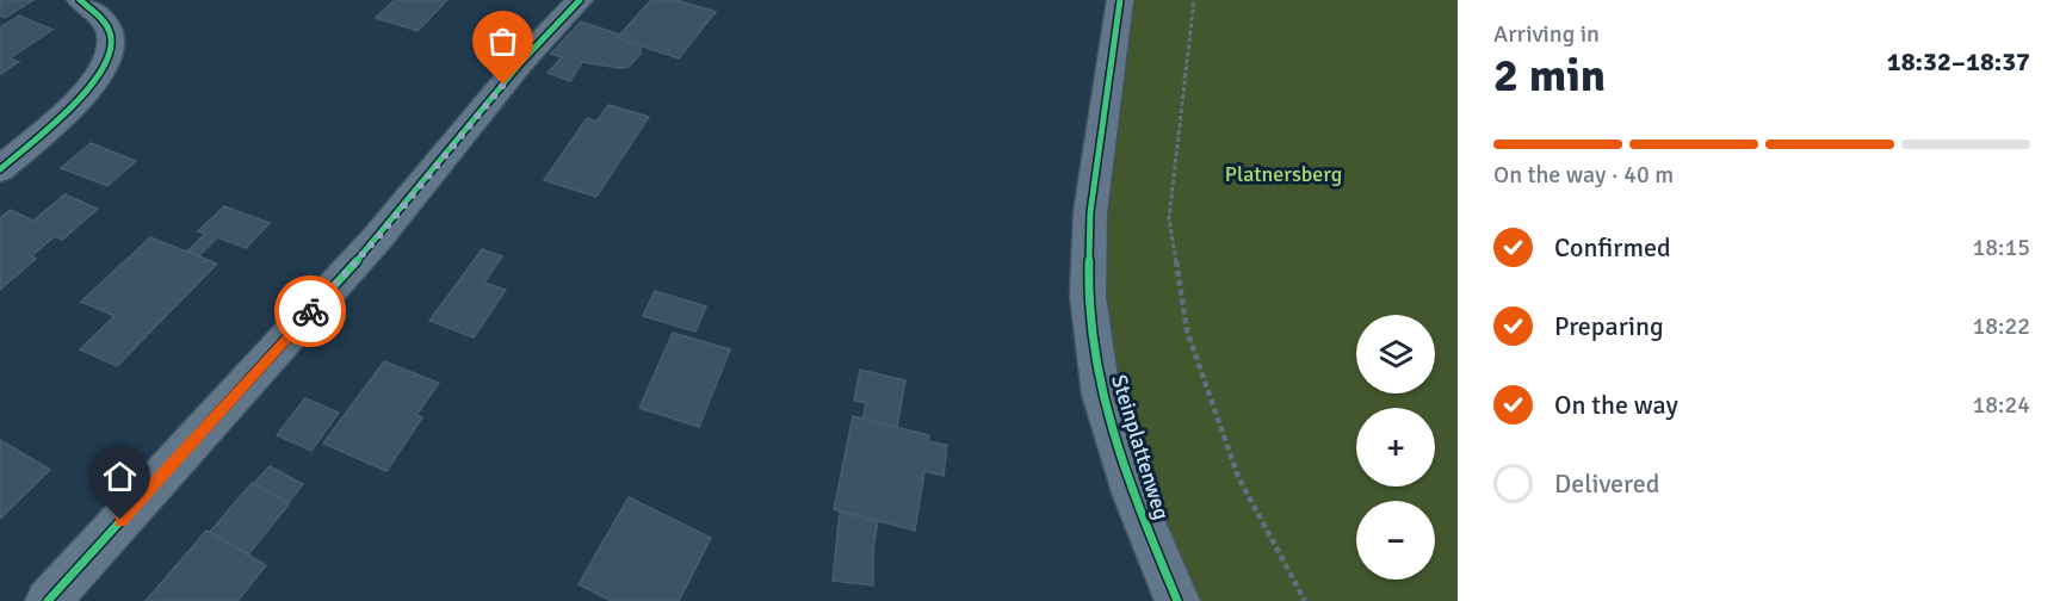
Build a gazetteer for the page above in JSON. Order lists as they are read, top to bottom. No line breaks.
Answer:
{"streets":{"street":["Steinplattenweg"]},"parks":["Platnersberg"],"page":{"heading":["2 min","Arriving in","18:32–18:37"],"bar":"On the way · 40 m","list":[["Confirmed","18:15"],["Preparing","18:22"],["On the way","18:24"],"Delivered"],"map_buttons":["+","−"]}}
